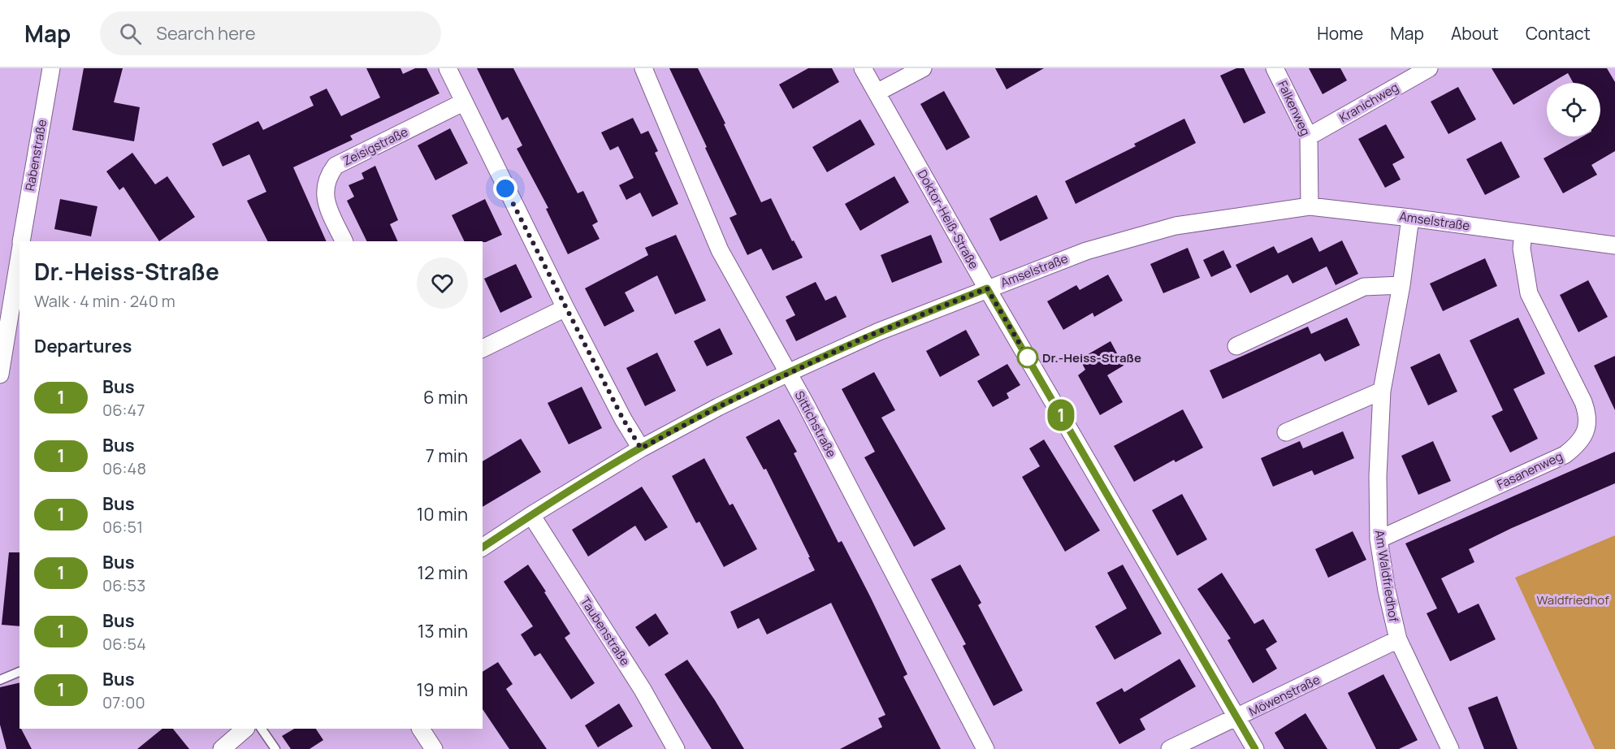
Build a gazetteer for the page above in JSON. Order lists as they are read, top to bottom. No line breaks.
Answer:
{"streets":{"street":["Kranichweg","Falkenweg","Zeisigstraße","Rabenstraße","Doktor-Heiß-Straße","Amselstraße","Sittichstraße","Fasanenweg","Am Waldfriedhof","Taubenstraße","Möwenstraße"]},"crossings":[["Kranichweg","Falkenweg"],["Falkenweg","Amselstraße"],["Doktor-Heiß-Straße","Amselstraße"],["Doktor-Heiß-Straße","Möwenstraße"],["Amselstraße","Sittichstraße"],["Amselstraße","Fasanenweg"],["Amselstraße","Am Waldfriedhof"],["Amselstraße","Taubenstraße"],["Fasanenweg","Am Waldfriedhof"],["Am Waldfriedhof","Möwenstraße"]],"parks":["Waldfriedhof"],"places":["Dr.-Heiss-Straße"],"lines":["bus line 1"],"page":{"header":"Map","search":"Search here","nav":["Home","Map","About","Contact"],"on_map":"1","heading":[["Dr.-Heiss-Straße","Walk · 4 min · 240 m"],"Departures"],"list":[{"mark":"1","name":"Bus","note":"06:47","value":"6 min"},{"mark":"1","name":"Bus","note":"06:48","value":"7 min"},{"mark":"1","name":"Bus","note":"06:51","value":"10 min"},{"mark":"1","name":"Bus","note":"06:53","value":"12 min"},{"mark":"1","name":"Bus","note":"06:54","value":"13 min"},{"mark":"1","name":"Bus","note":"07:00","value":"19 min"}]}}
